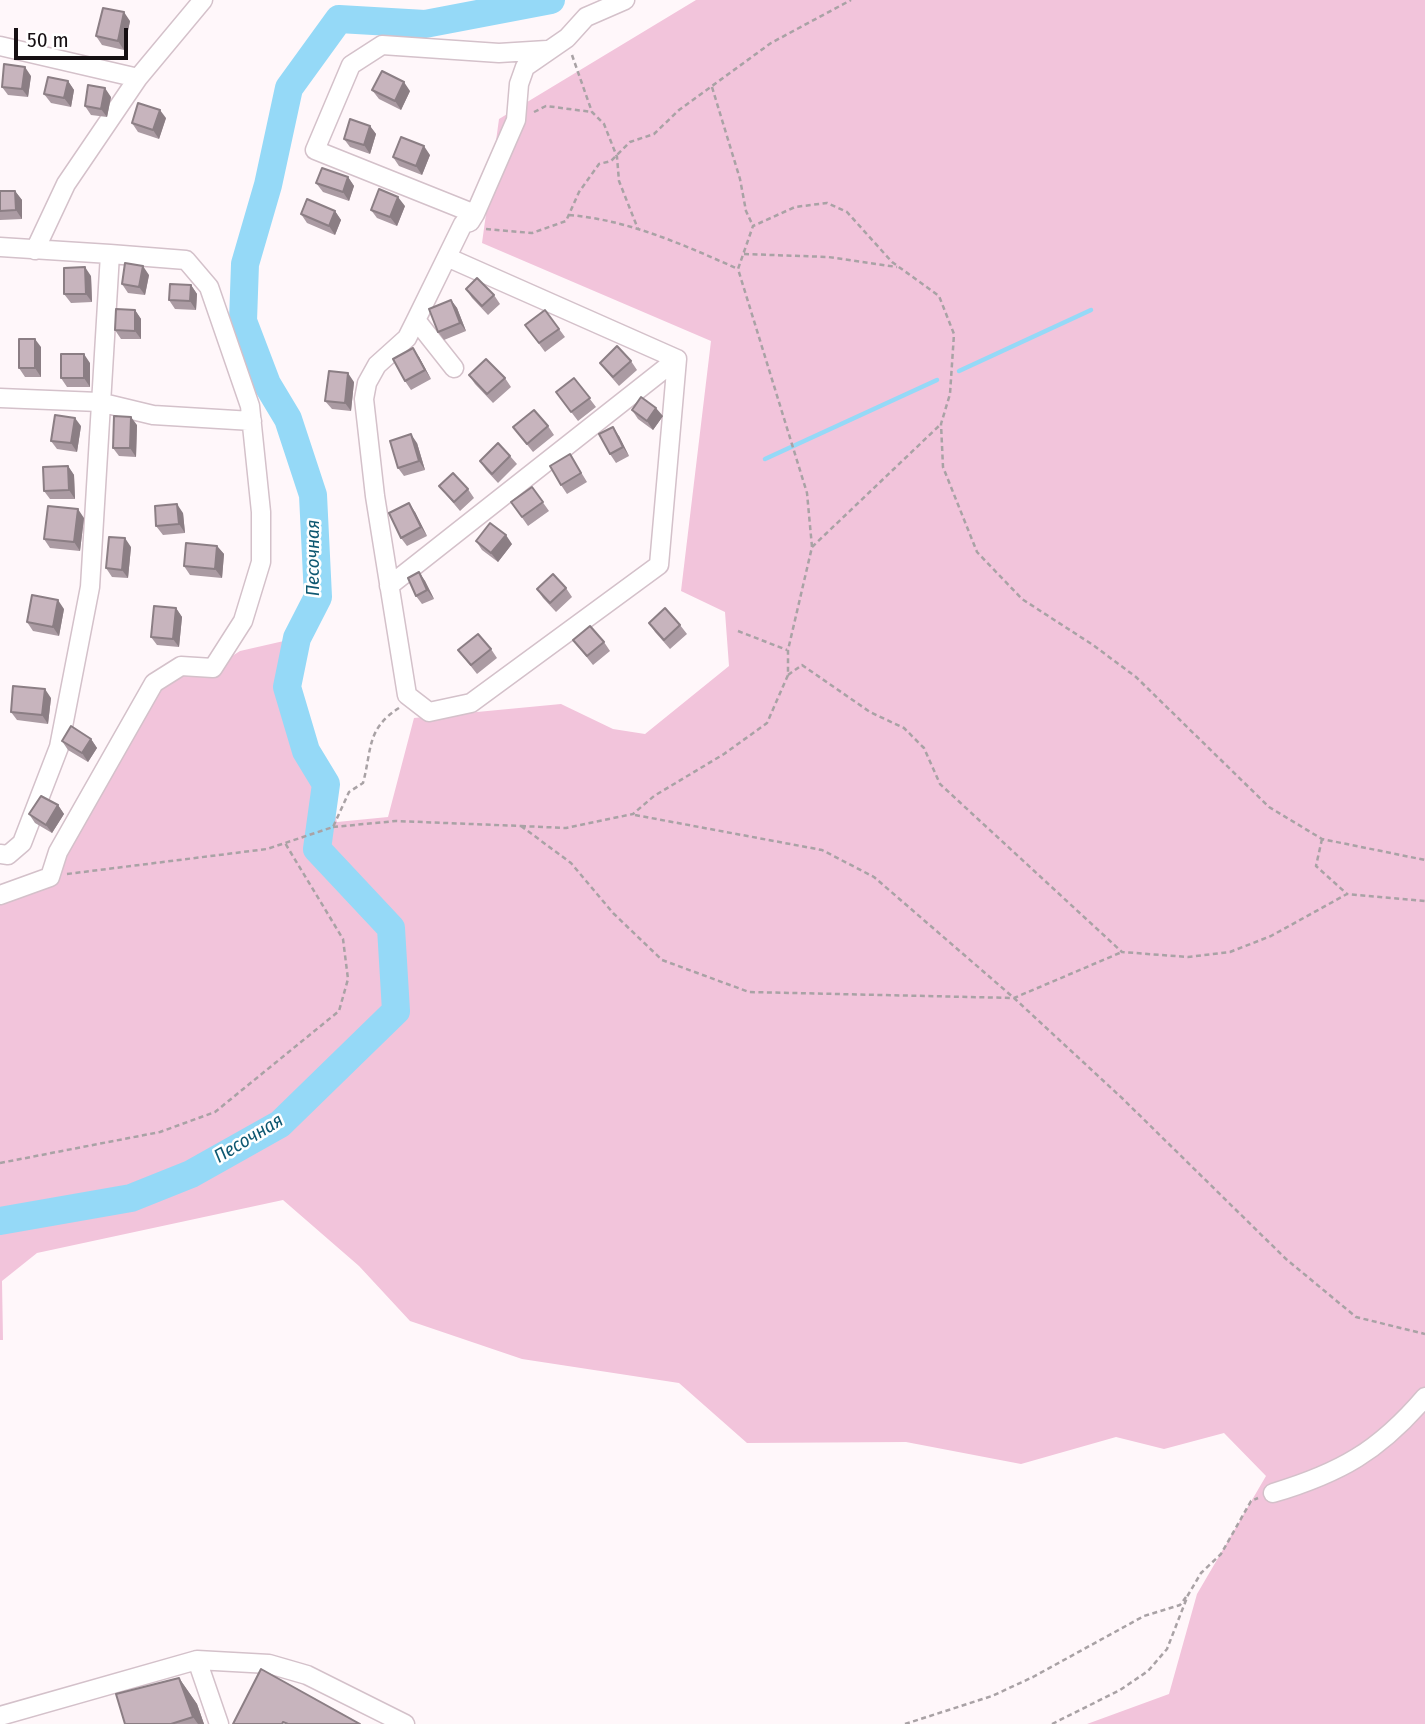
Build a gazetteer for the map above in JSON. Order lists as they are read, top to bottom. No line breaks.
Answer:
{"water":["Песочная"],"scale_bar":"50 m"}
